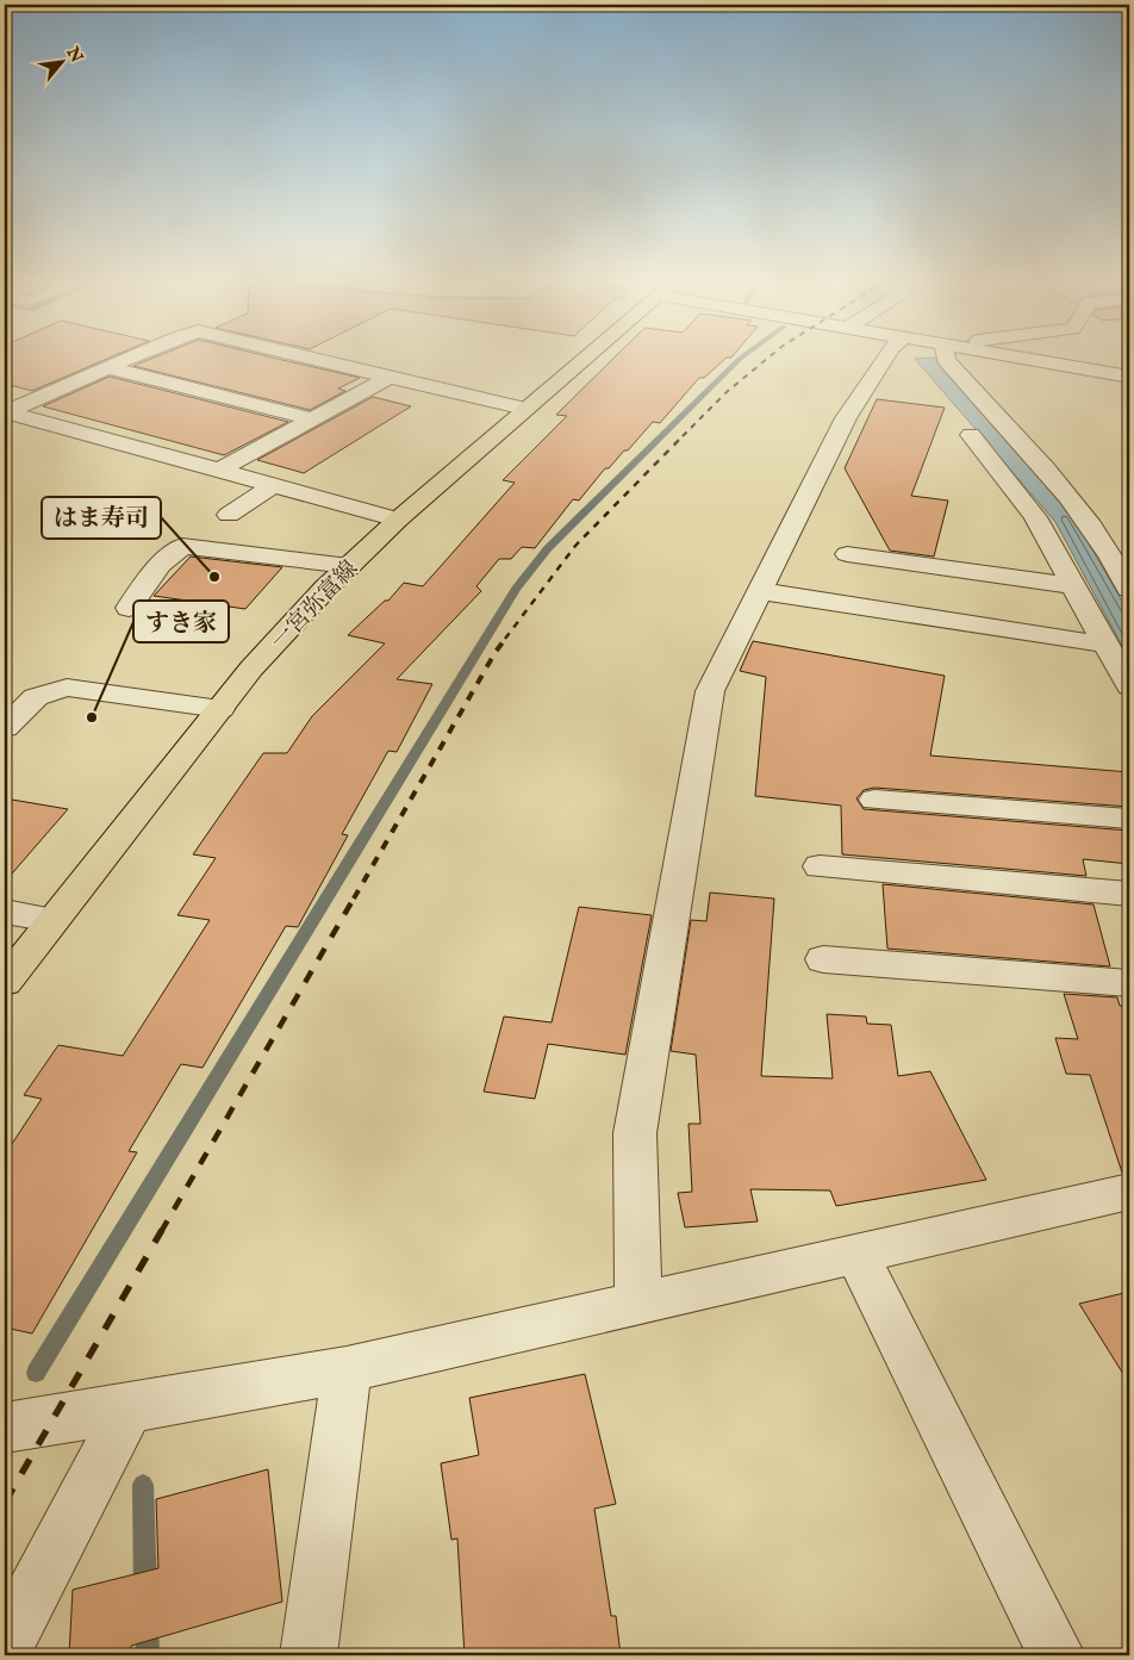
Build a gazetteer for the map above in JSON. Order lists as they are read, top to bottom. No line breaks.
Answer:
{"streets":{"main road":["一宮弥富線"]},"places":["はま寿司","すき家"],"north":"top right"}
